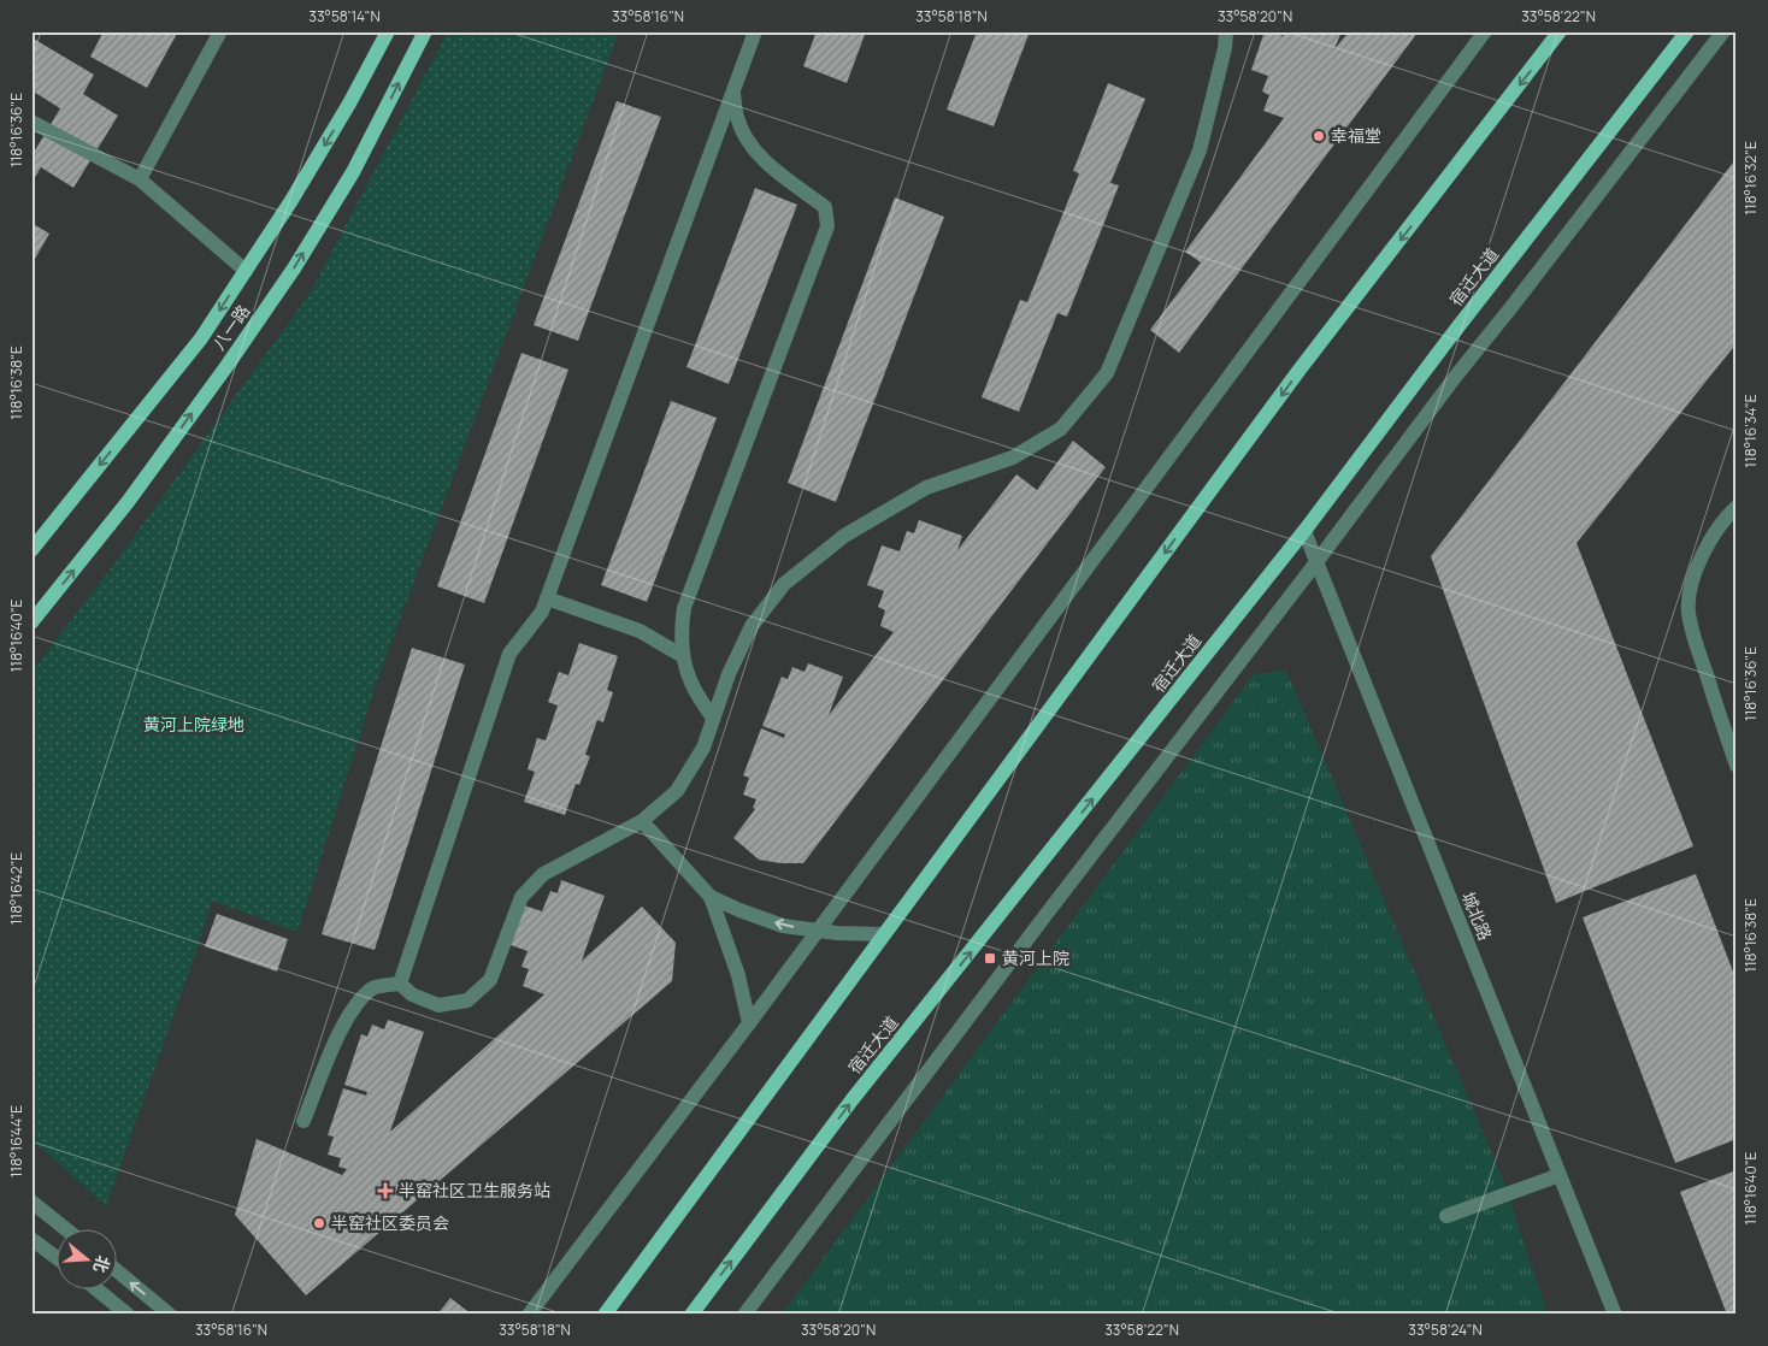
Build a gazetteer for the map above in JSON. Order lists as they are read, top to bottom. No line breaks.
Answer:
{"streets":{"main road":["宿迁大道","八一路"],"street":["城北路"]},"crossings":[["宿迁大道","城北路"]],"parks":["黄河上院绿地"],"places":{"other":["幸福堂","半窑社区委员会"],"transit":["黄河上院"],"health":["半窑社区卫生服务站"]},"north":"right","coordinates":["33°58'14\"N","33°58'16\"N","33°58'18\"N","33°58'20\"N","33°58'22\"N","118°16'36\"E","118°16'32\"E","118°16'38\"E","118°16'34\"E","118°16'40\"E","118°16'42\"E","118°16'44\"E","33°58'24\"N"]}
